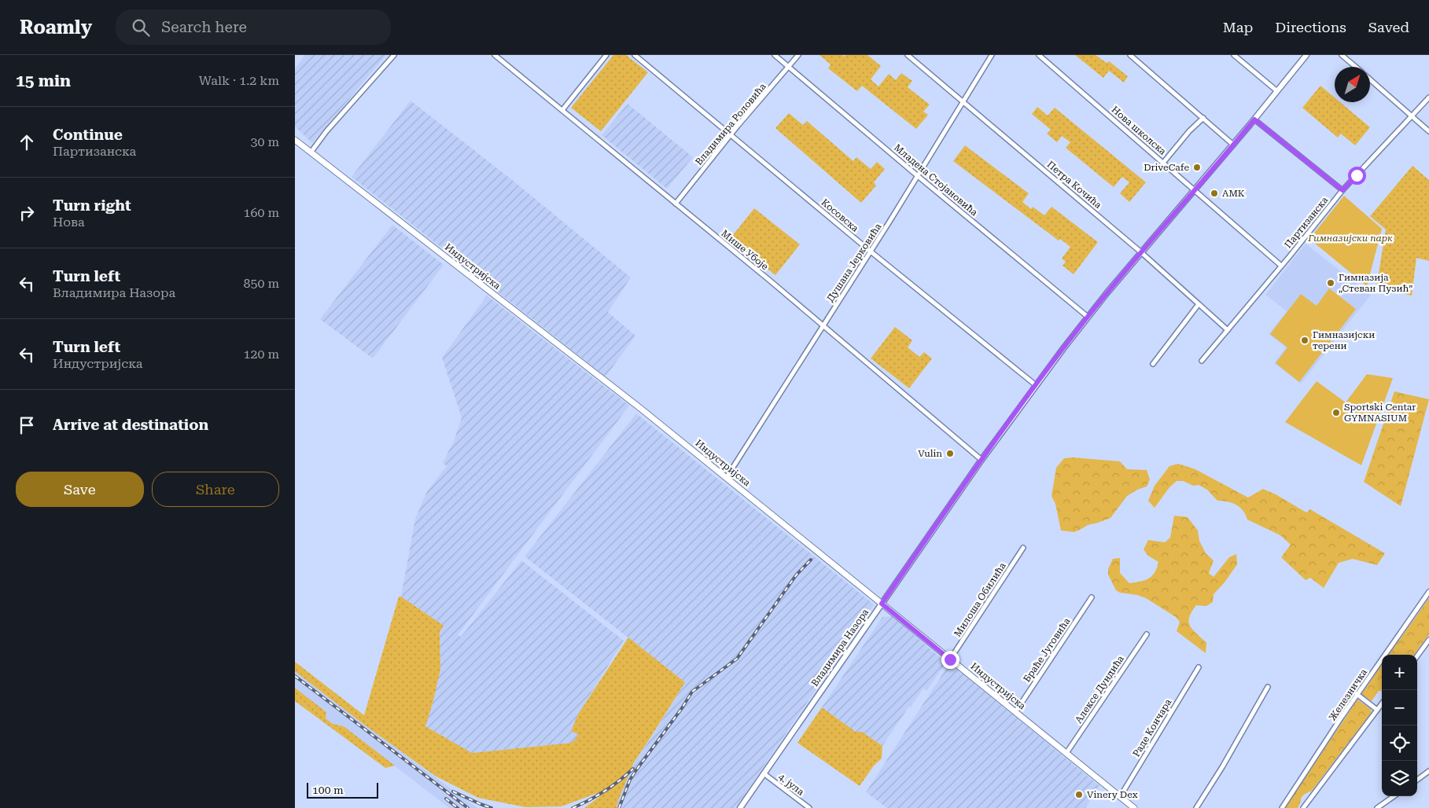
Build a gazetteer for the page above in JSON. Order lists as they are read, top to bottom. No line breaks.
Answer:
{"streets":{"main road":["Индустријска"],"street":["Владимира Роловића","Нова школска","Младена Стојановића","Петра Кочића","Косовска","Партизанска","Мише Убоје","Душана Јерковића","Милоша Обилића","Владимира Назора","Браће Југовића","Алексе Дундића","Железничка","Раде Кончара","4. јула"]},"crossings":[["Владимира Роловића","Младена Стојановића"],["Владимира Роловића","Косовска"],["Владимира Роловића","Мише Убоје"],["Нова школска","Партизанска"],["Нова школска","Владимира Назора"],["Младена Стојановића","Душана Јерковића"],["Младена Стојановића","Владимира Назора"],["Петра Кочића","Партизанска"],["Петра Кочића","Душана Јерковића"],["Петра Кочића","Владимира Назора"],["Косовска","Душана Јерковића"],["Косовска","Владимира Назора"],["Мише Убоје","Душана Јерковића"],["Мише Убоје","Владимира Назора"],["Душана Јерковића","Индустријска"],["Индустријска","Милоша Обилића"],["Индустријска","Владимира Назора"],["Индустријска","Браће Југовића"],["Индустријска","Алексе Дундића"],["Индустријска","Раде Кончара"],["Владимира Назора","4. јула"]],"parks":["Гимназијски парк"],"places":["DriveCafe","АМК","Гимназија „Стеван Пузић”","Гимназијски терени","Sportski Centar GYMNASIUM","Vulin","Vinery Dex"],"scale_bar":"100 m","north":"top right","page":{"header":"Roamly","search":"Search here","nav":["Map","Directions","Saved"],"heading":["15 min","Walk · 1.2 km"],"list":[["Continue","Партизанска","30 m"],["Turn right","Нова","160 m"],["Turn left","Владимира Назора","850 m"],["Turn left","Индустријска","120 m"],"Arrive at destination"],"buttons":["Save","Share"],"map_buttons":["+","−"],"scale":"100 m"}}
